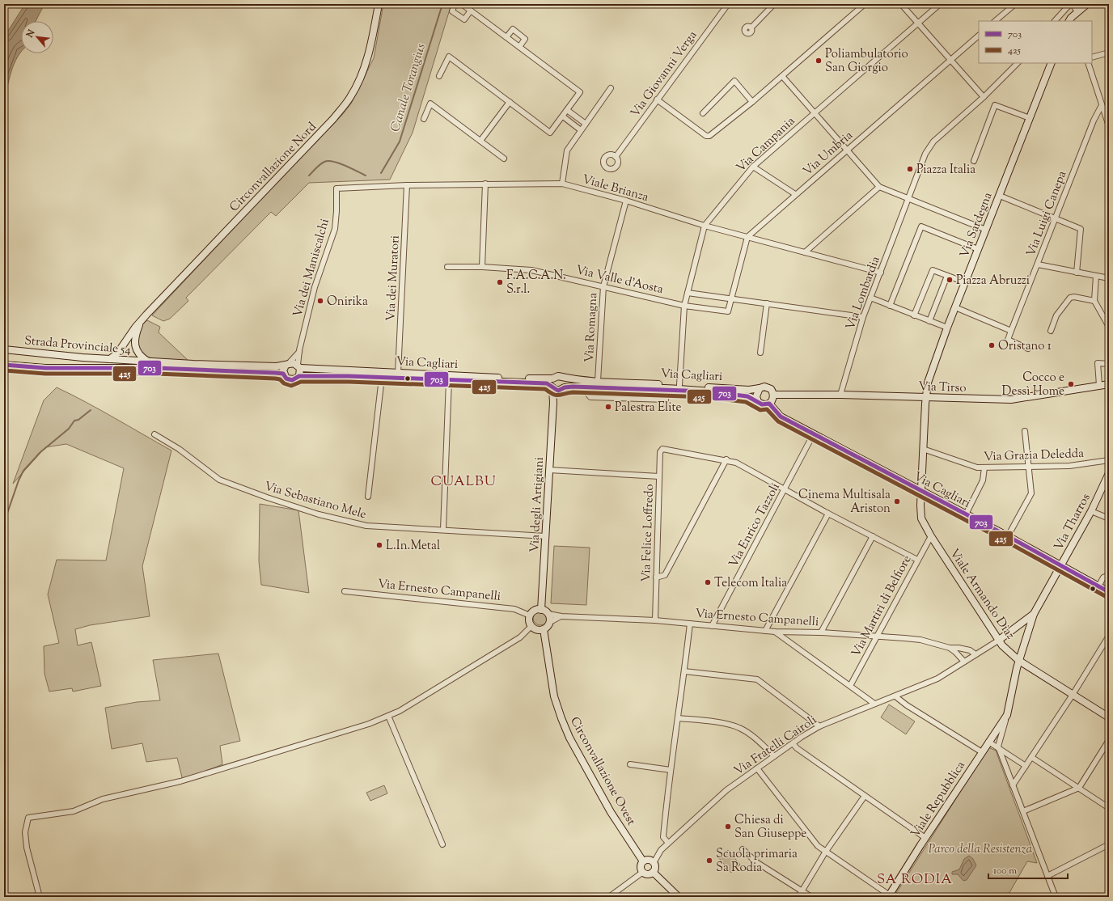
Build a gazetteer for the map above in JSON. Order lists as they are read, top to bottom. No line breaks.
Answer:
{"streets":{"main road":["Circonvallazione Nord","Via Sardegna","Strada Provinciale 54","Via Cagliari","Via Tirso","Via degli Artigiani","Via Tharros","Via Ernesto Campanelli","Viale Armando Diaz","Circonvallazione Ovest","Viale Repubblica"],"street":["Via Giovanni Verga","Via Campania","Via Umbria","Viale Brianza","Via Luigi Canepa","Via dei Maniscalchi","Via dei Muratori","Via Valle d'Aosta","Via Lombardia","Via Romagna","Via Grazia Deledda","Via Sebastiano Mele","Via Enrico Tazzoli","Via Felice Loffredo","Via Martiri di Belfiore","Via Fratelli Cairoli"]},"crossings":[["Via Campania","Viale Brianza"],["Via Campania","Via Valle d'Aosta"],["Via Campania","Via Cagliari"],["Via Umbria","Viale Brianza"],["Circonvallazione Nord","Strada Provinciale 54"],["Viale Brianza","Via dei Maniscalchi"],["Viale Brianza","Via dei Muratori"],["Viale Brianza","Via Lombardia"],["Viale Brianza","Via Romagna"],["Via Sardegna","Via Tirso"],["Via Sardegna","Via Grazia Deledda"],["Via Sardegna","Viale Armando Diaz"],["Via dei Maniscalchi","Via Cagliari"],["Via dei Muratori","Via Cagliari"],["Via Valle d'Aosta","Via Romagna"],["Via Lombardia","Via Tirso"],["Via Romagna","Via Cagliari"],["Strada Provinciale 54","Via Cagliari"],["Via Cagliari","Via Tirso"],["Via Cagliari","Via degli Artigiani"],["Via Cagliari","Via Tharros"],["Via Cagliari","Via Enrico Tazzoli"],["Via Cagliari","Viale Armando Diaz"],["Via Grazia Deledda","Viale Armando Diaz"],["Via Sebastiano Mele","Via degli Artigiani"],["Via degli Artigiani","Via Ernesto Campanelli"],["Via degli Artigiani","Circonvallazione Ovest"],["Via Tharros","Viale Armando Diaz"],["Via Tharros","Via Fratelli Cairoli"],["Via Tharros","Viale Repubblica"],["Via Enrico Tazzoli","Via Ernesto Campanelli"],["Via Felice Loffredo","Via Ernesto Campanelli"],["Via Ernesto Campanelli","Via Martiri di Belfiore"],["Via Ernesto Campanelli","Via Fratelli Cairoli"],["Via Ernesto Campanelli","Circonvallazione Ovest"],["Viale Armando Diaz","Via Martiri di Belfiore"],["Viale Armando Diaz","Via Fratelli Cairoli"],["Viale Armando Diaz","Viale Repubblica"],["Via Fratelli Cairoli","Circonvallazione Ovest"]],"districts":["CUALBU","SA RODIA"],"water":["Canale Torangius"],"parks":["Parco della Resistenza"],"places":["Poliambulatorio San Giorgio","Piazza Italia","Piazza Abruzzi","F.A.C.A.N. S.r.l.","Onirika","Oristano 1","Cocco e Dessì Home","Palestra Elite","Cinema Multisala Ariston","L.In.Metal","Telecom Italia","Chiesa di San Giuseppe","Scuola primaria Sa Rodia"],"lines":["transit line 703","transit line 425"],"legend":["703","425"],"scale_bar":"100 m","north":"top left"}
